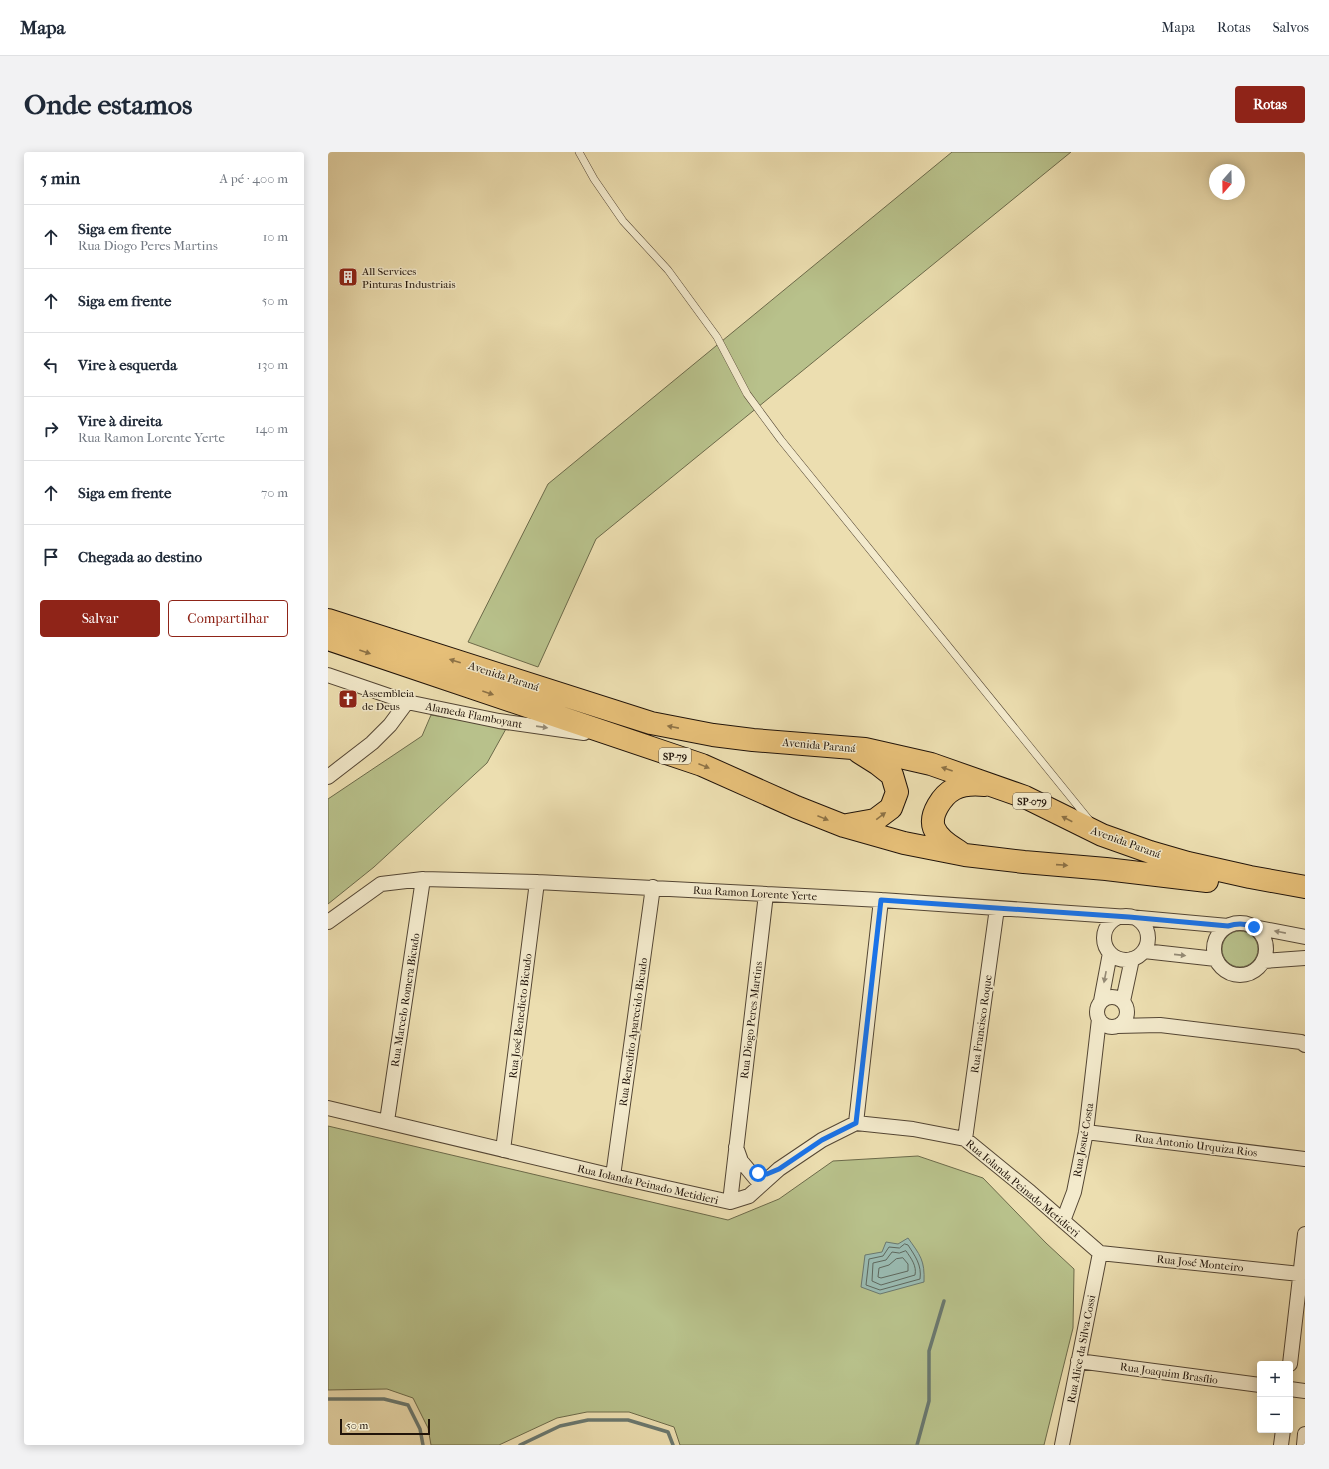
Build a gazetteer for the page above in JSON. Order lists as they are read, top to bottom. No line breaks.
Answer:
{"streets":{"main road":["Avenida Paraná","SP-79","SP-079"],"street":["Alameda Flamboyant","Rua Ramon Lorente Yerte","Rua Marcelo Romera Bicudo","Rua José Benedicto Bicudo","Rua Diogo Peres Martins","Rua Francisco Roque","Rua Benedito Aparecido Bicudo","Rua Josué Costa","Rua Antonio Urquiza Rios","Rua Iolanda Peinado Metidieri","Rua José Monteiro","Rua Alice da Silva Cossi","Rua Joaquim Brasílio"]},"crossings":[["Avenida Paraná","Alameda Flamboyant"],["Rua Ramon Lorente Yerte","Rua Marcelo Romera Bicudo"],["Rua Ramon Lorente Yerte","Rua José Benedicto Bicudo"],["Rua Ramon Lorente Yerte","Rua Diogo Peres Martins"],["Rua Ramon Lorente Yerte","Rua Francisco Roque"],["Rua Ramon Lorente Yerte","Rua Benedito Aparecido Bicudo"],["Rua Marcelo Romera Bicudo","Rua Iolanda Peinado Metidieri"],["Rua José Benedicto Bicudo","Rua Iolanda Peinado Metidieri"],["Rua Diogo Peres Martins","Rua Iolanda Peinado Metidieri"],["Rua Francisco Roque","Rua Iolanda Peinado Metidieri"],["Rua Benedito Aparecido Bicudo","Rua Iolanda Peinado Metidieri"],["Rua Josué Costa","Rua Antonio Urquiza Rios"],["Rua Josué Costa","Rua Iolanda Peinado Metidieri"],["Rua Iolanda Peinado Metidieri","Rua José Monteiro"],["Rua Iolanda Peinado Metidieri","Rua Alice da Silva Cossi"],["Rua José Monteiro","Rua Alice da Silva Cossi"],["Rua Alice da Silva Cossi","Rua Joaquim Brasílio"]],"one_way":["Alameda Flamboyant"],"places":{"building":["All Services Pinturas Industriais"],"church":["Assembleia de Deus"]},"scale_bar":"50 m","north":"bottom","page":{"header":"Mapa","nav":["Mapa","Rotas","Salvos"],"buttons":["Rotas",["Salvar","Compartilhar"]],"title":"Onde estamos","heading":["5 min","A pé · 400 m"],"list":[["Siga em frente","Rua Diogo Peres Martins","10 m"],["Siga em frente","50 m"],["Vire à esquerda","130 m"],["Vire à direita","Rua Ramon Lorente Yerte","140 m"],["Siga em frente","70 m"],"Chegada ao destino"],"map_buttons":["+","−"],"scale":"50 m"}}
